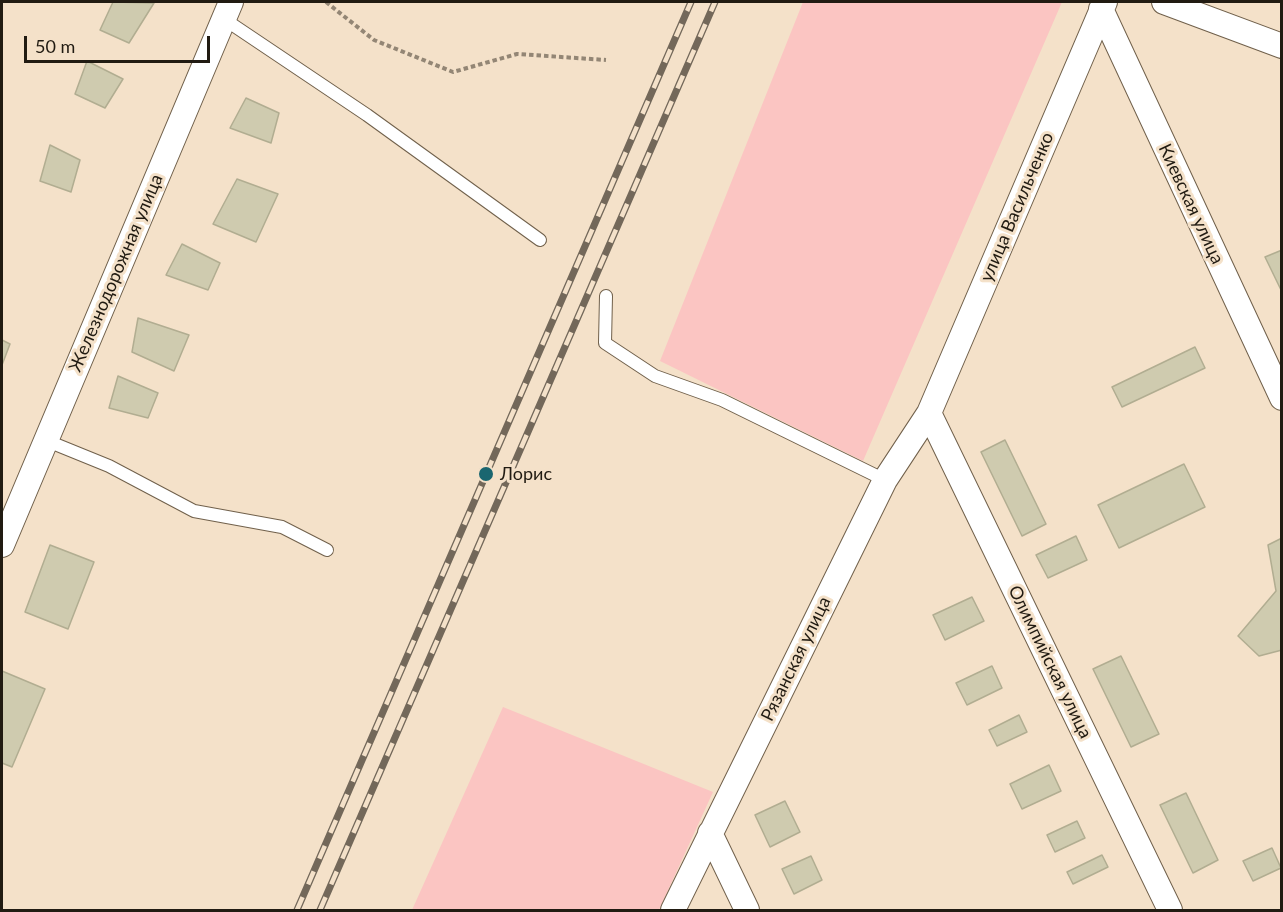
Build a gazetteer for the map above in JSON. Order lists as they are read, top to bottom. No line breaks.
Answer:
{"streets":{"street":["Киевская улица","улица Васильченко","Железнодорожная улица","Рязанская улица","Олимпийская улица"]},"crossings":[["Киевская улица","улица Васильченко"],["улица Васильченко","Рязанская улица"],["улица Васильченко","Олимпийская улица"],["Рязанская улица","Олимпийская улица"]],"places":["Лорис"],"scale_bar":"50 m"}
